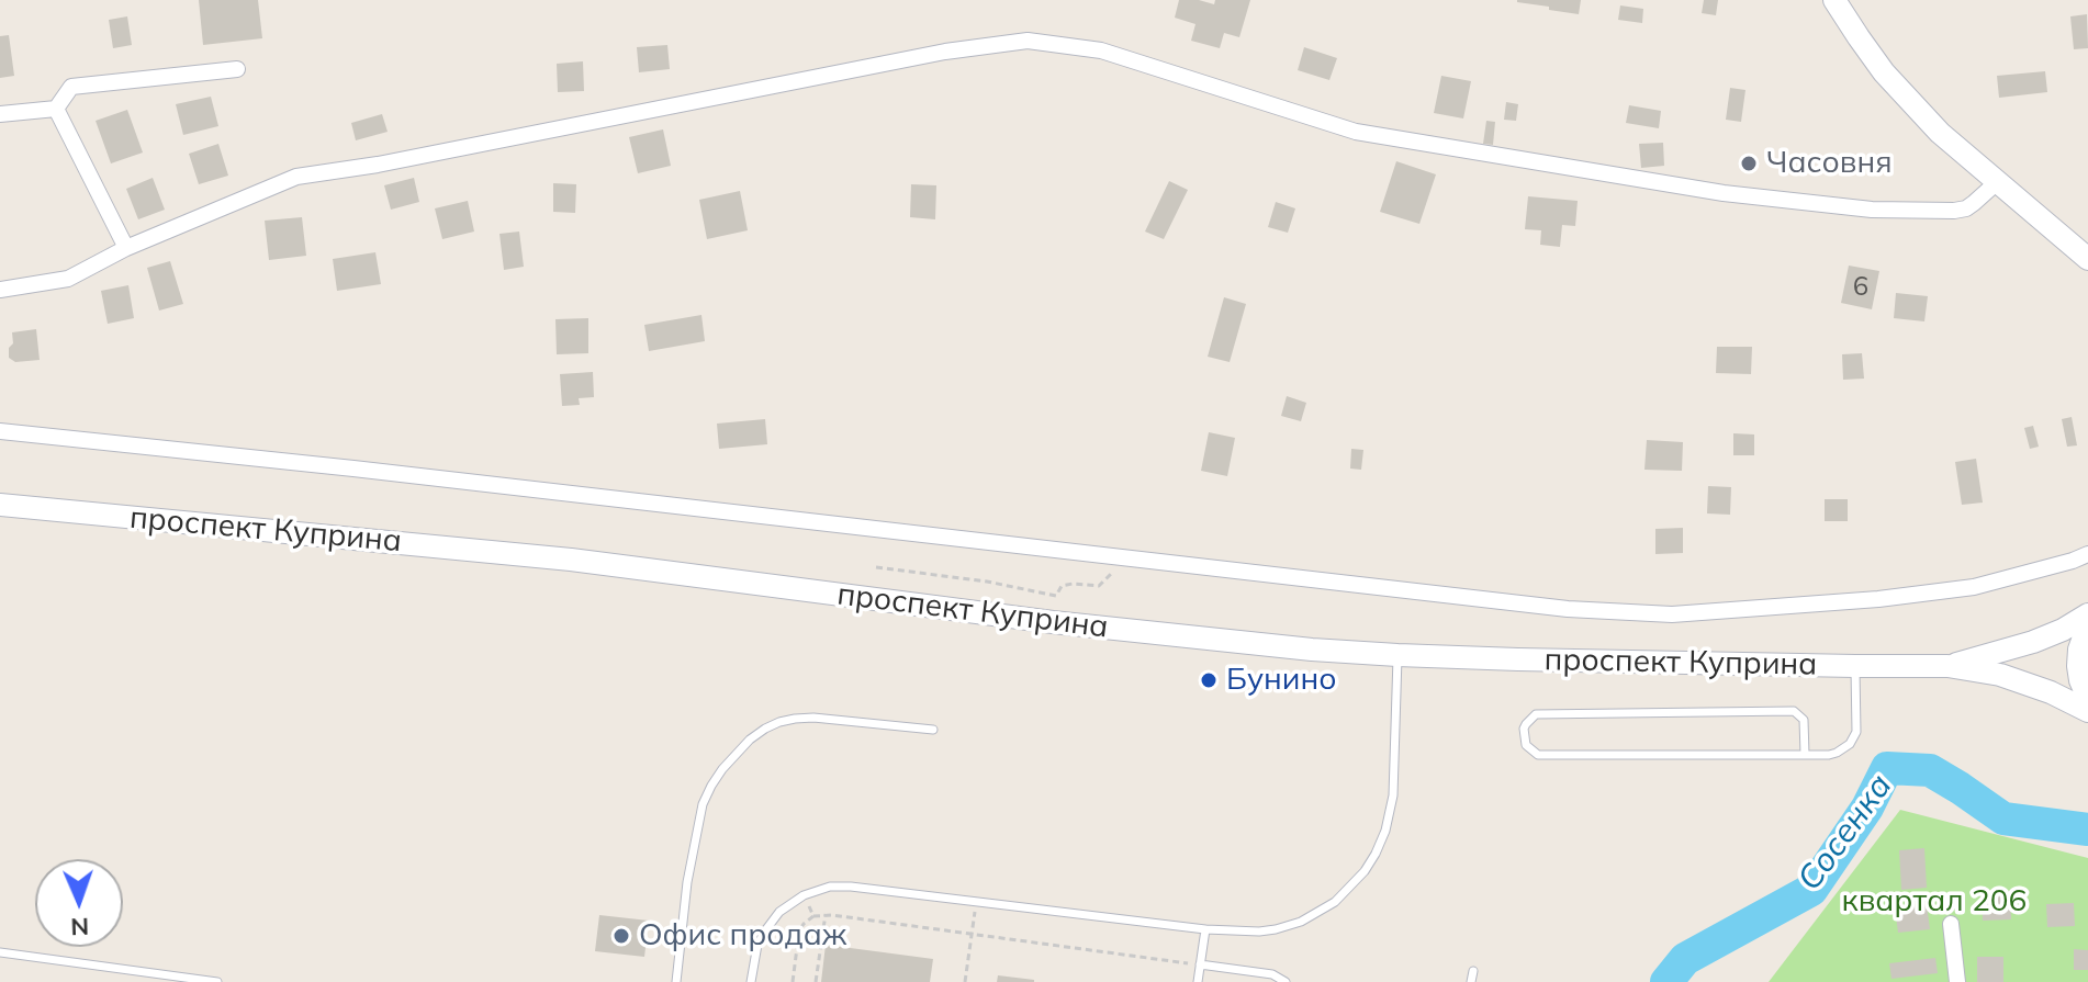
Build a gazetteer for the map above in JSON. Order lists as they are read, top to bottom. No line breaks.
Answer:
{"streets":{"main road":["проспект Куприна"]},"water":["Сосенка"],"parks":["квартал 206"],"places":["Часовня","Бунино","Офис продаж"],"house_numbers":["6"],"north":"bottom"}
